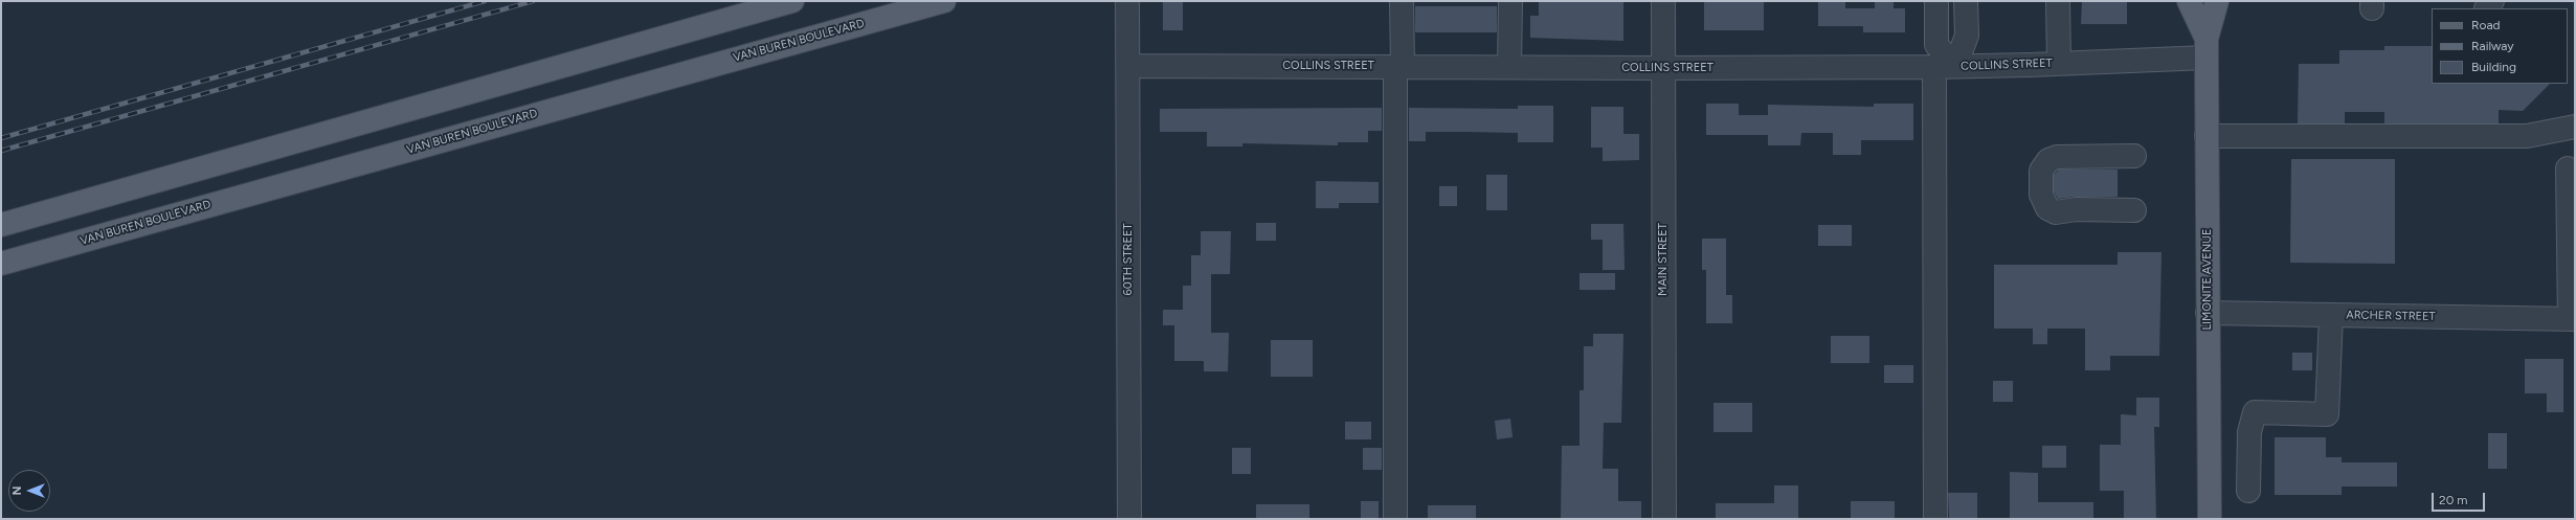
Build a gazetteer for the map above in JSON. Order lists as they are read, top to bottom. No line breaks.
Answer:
{"streets":{"main road":["VAN BUREN BOULEVARD","LIMONITE AVENUE"],"street":["COLLINS STREET","60TH STREET","MAIN STREET","ARCHER STREET"]},"crossings":[["COLLINS STREET","60TH STREET"],["COLLINS STREET","MAIN STREET"],["COLLINS STREET","LIMONITE AVENUE"],["LIMONITE AVENUE","ARCHER STREET"]],"legend":["Road","Railway","Building"],"scale_bar":"20 m","north":"left"}
